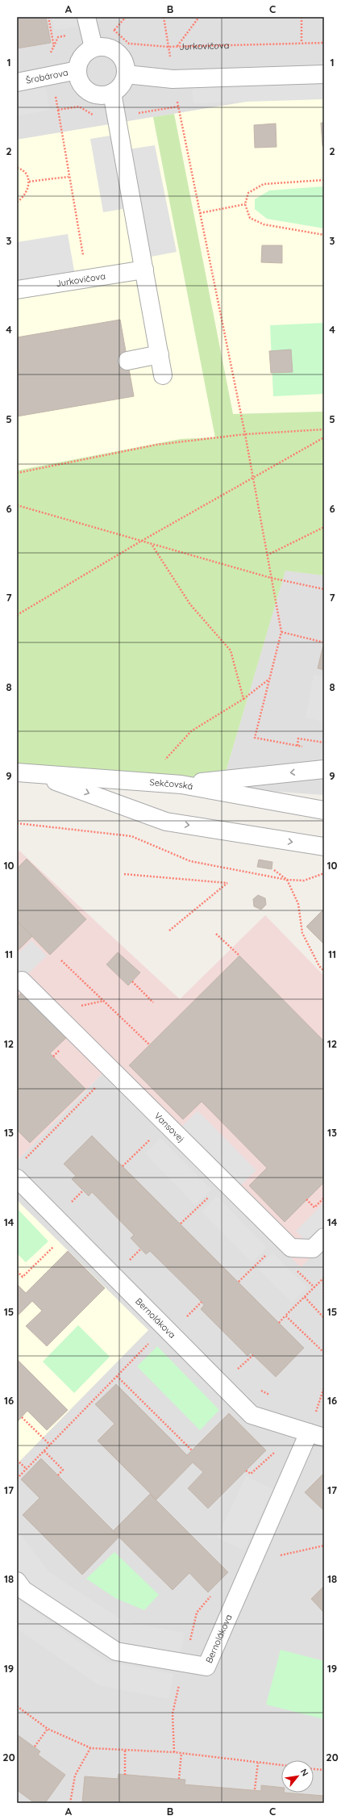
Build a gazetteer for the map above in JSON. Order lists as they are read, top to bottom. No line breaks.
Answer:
{"streets":{"street":["Jurkovičova","Šrobárova","Sekčovská","Vansovej","Bernolákova"]},"north":"top right","grid":{"columns":["A","B","C"],"rows":["1","2","3","4","5","6","7","8","9","10","11","12","13","14","15","16","17","18","19","20"]}}
